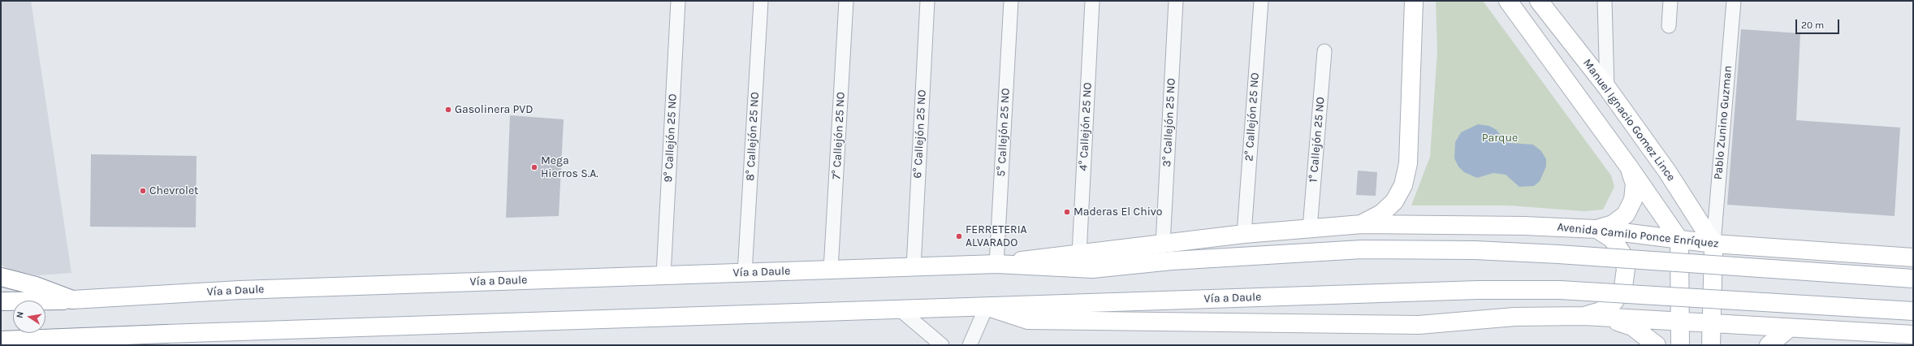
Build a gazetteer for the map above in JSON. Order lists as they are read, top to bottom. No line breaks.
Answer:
{"streets":{"main road":["Manuel Ignacio Gomez Lince","Avenida Camilo Ponce Enríquez","Vía a Daule"],"street":["2° Callejón 25 NO","3° Callejón 25 NO","Pablo Zunino Guzman","4° Callejón 25 NO","5° Callejón 25 NO","6° Callejón 25 NO","7° Callejón 25 NO","8° Callejón 25 NO","9° Callejón 25 NO","1° Callejón 25 NO"]},"crossings":[["2° Callejón 25 NO","Vía a Daule"],["Manuel Ignacio Gomez Lince","Pablo Zunino Guzman"],["Manuel Ignacio Gomez Lince","Avenida Camilo Ponce Enríquez"],["3° Callejón 25 NO","Vía a Daule"],["Pablo Zunino Guzman","Avenida Camilo Ponce Enríquez"],["4° Callejón 25 NO","Vía a Daule"],["5° Callejón 25 NO","Vía a Daule"],["6° Callejón 25 NO","Vía a Daule"],["7° Callejón 25 NO","Vía a Daule"],["8° Callejón 25 NO","Vía a Daule"],["9° Callejón 25 NO","Vía a Daule"],["1° Callejón 25 NO","Vía a Daule"],["Avenida Camilo Ponce Enríquez","Vía a Daule"]],"parks":["Parque"],"places":["Gasolinera PVD","Mega Hierros S.A.","Chevrolet","Maderas El Chivo","FERRETERIA ALVARADO"],"scale_bar":"20 m","north":"left"}
